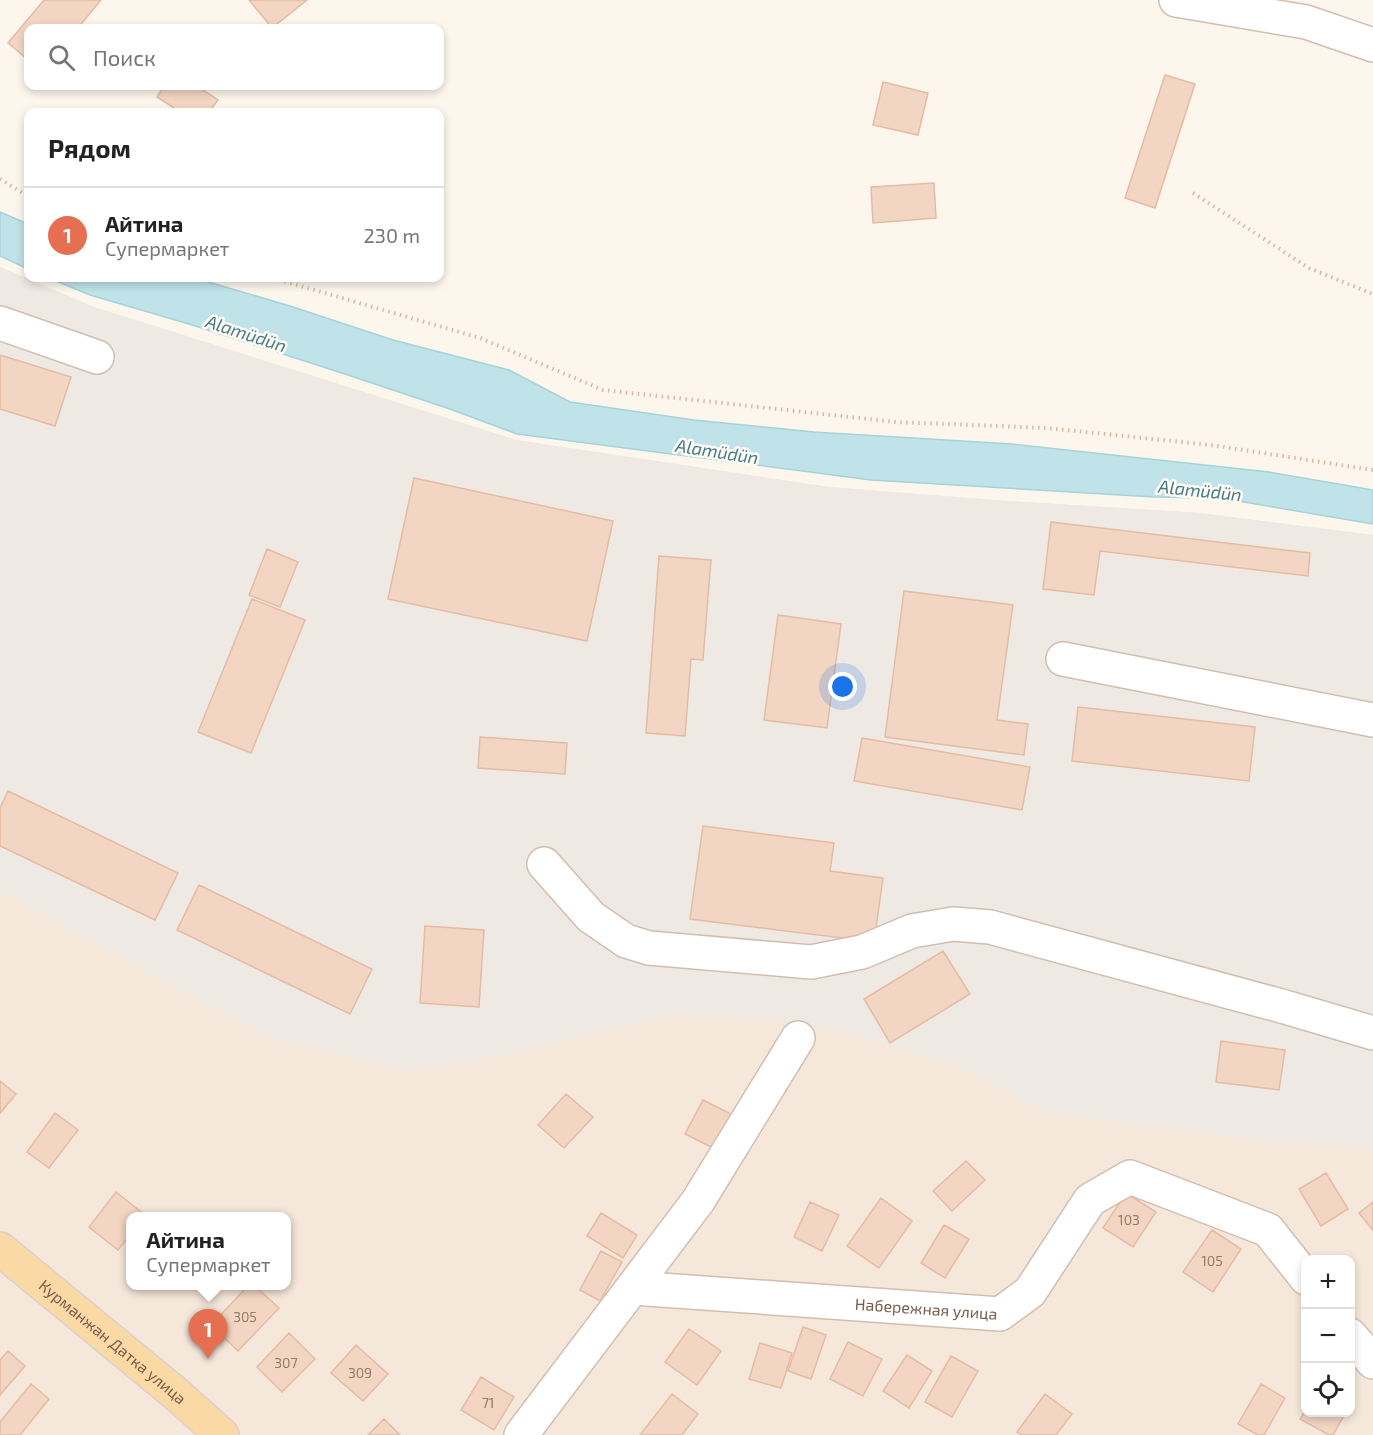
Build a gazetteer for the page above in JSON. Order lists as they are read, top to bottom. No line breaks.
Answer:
{"streets":{"main road":["Курманжан Датка улица"],"street":["Набережная улица"]},"water":["Alamüdün"],"house_numbers":["103","105","305","307","309","71"],"page":{"search":"Поиск","heading":"Рядом","list":[{"mark":"1","name":"Айтина","note":"Супермаркет","value":"230 m"}],"popup":["Айтина","Супермаркет"],"map_buttons":["+","−"],"pins":"1"}}
